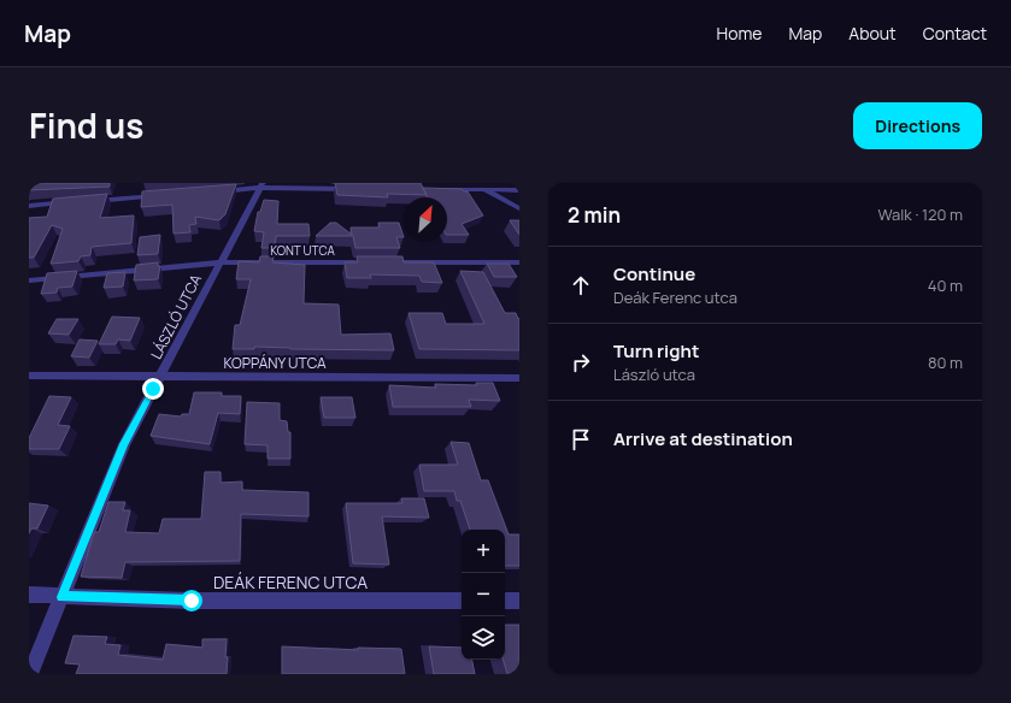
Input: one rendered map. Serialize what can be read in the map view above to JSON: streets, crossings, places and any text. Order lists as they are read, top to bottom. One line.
{"streets":{"street":["KONT UTCA","LÁSZLÓ UTCA","KOPPÁNY UTCA","DEÁK FERENC UTCA"]},"crossings":[["KONT UTCA","LÁSZLÓ UTCA"],["LÁSZLÓ UTCA","KOPPÁNY UTCA"],["LÁSZLÓ UTCA","DEÁK FERENC UTCA"]],"north":"top right","page":{"header":"Map","nav":["Home","Map","About","Contact"],"title":"Find us","buttons":"Directions","heading":["2 min","Walk · 120 m"],"list":[["Continue","Deák Ferenc utca","40 m"],["Turn right","László utca","80 m"],"Arrive at destination"],"map_buttons":["+","−"]}}
